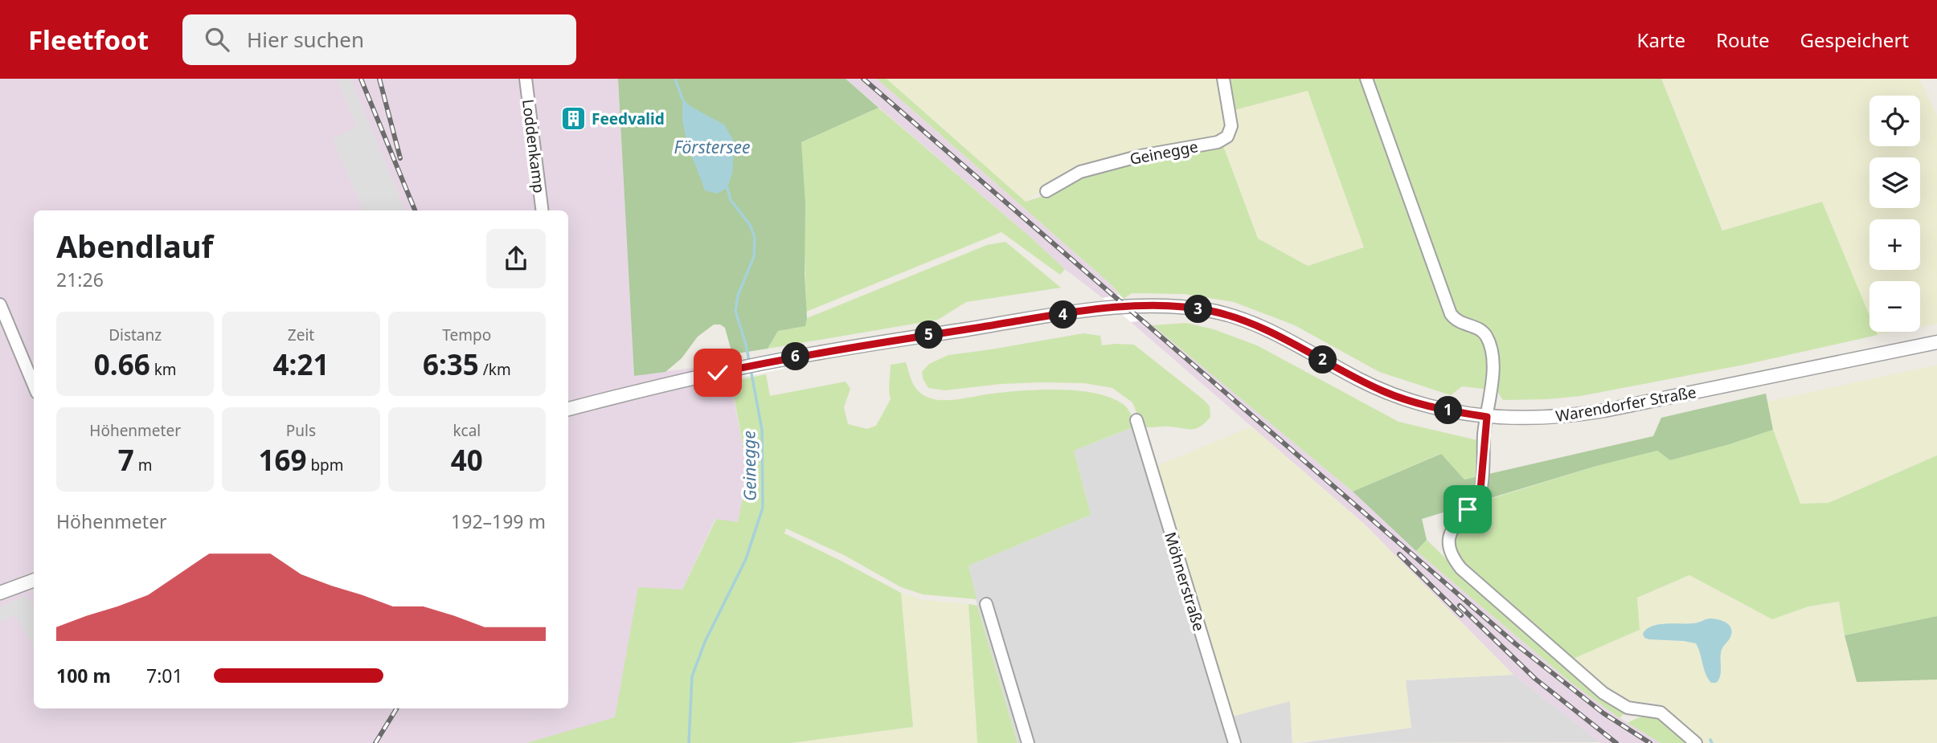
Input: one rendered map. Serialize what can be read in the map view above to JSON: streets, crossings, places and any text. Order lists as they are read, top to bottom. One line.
{"streets":{"street":["Loddenkamp","Geinegge","Warendorfer Straße","Möhnerstraße"]},"water":["Förstersee","Geinegge"],"places":{"building":["Feedvalid"]},"page":{"header":"Fleetfoot","search":"Hier suchen","nav":["Karte","Route","Gespeichert"],"map_buttons":["+","−"],"heading":["Abendlauf","21:26"],"pins":["3","4","5","6","2","1"],"stats":[["Distanz","0.66 km"],["Zeit","4:21"],["Tempo","6:35 /km"],["Höhenmeter","7 m"],["Puls","169 bpm"],["kcal","40"]],"chart":["Höhenmeter","192–199 m"],"list":[{"name":"100 m","note":"7:01"}]}}
